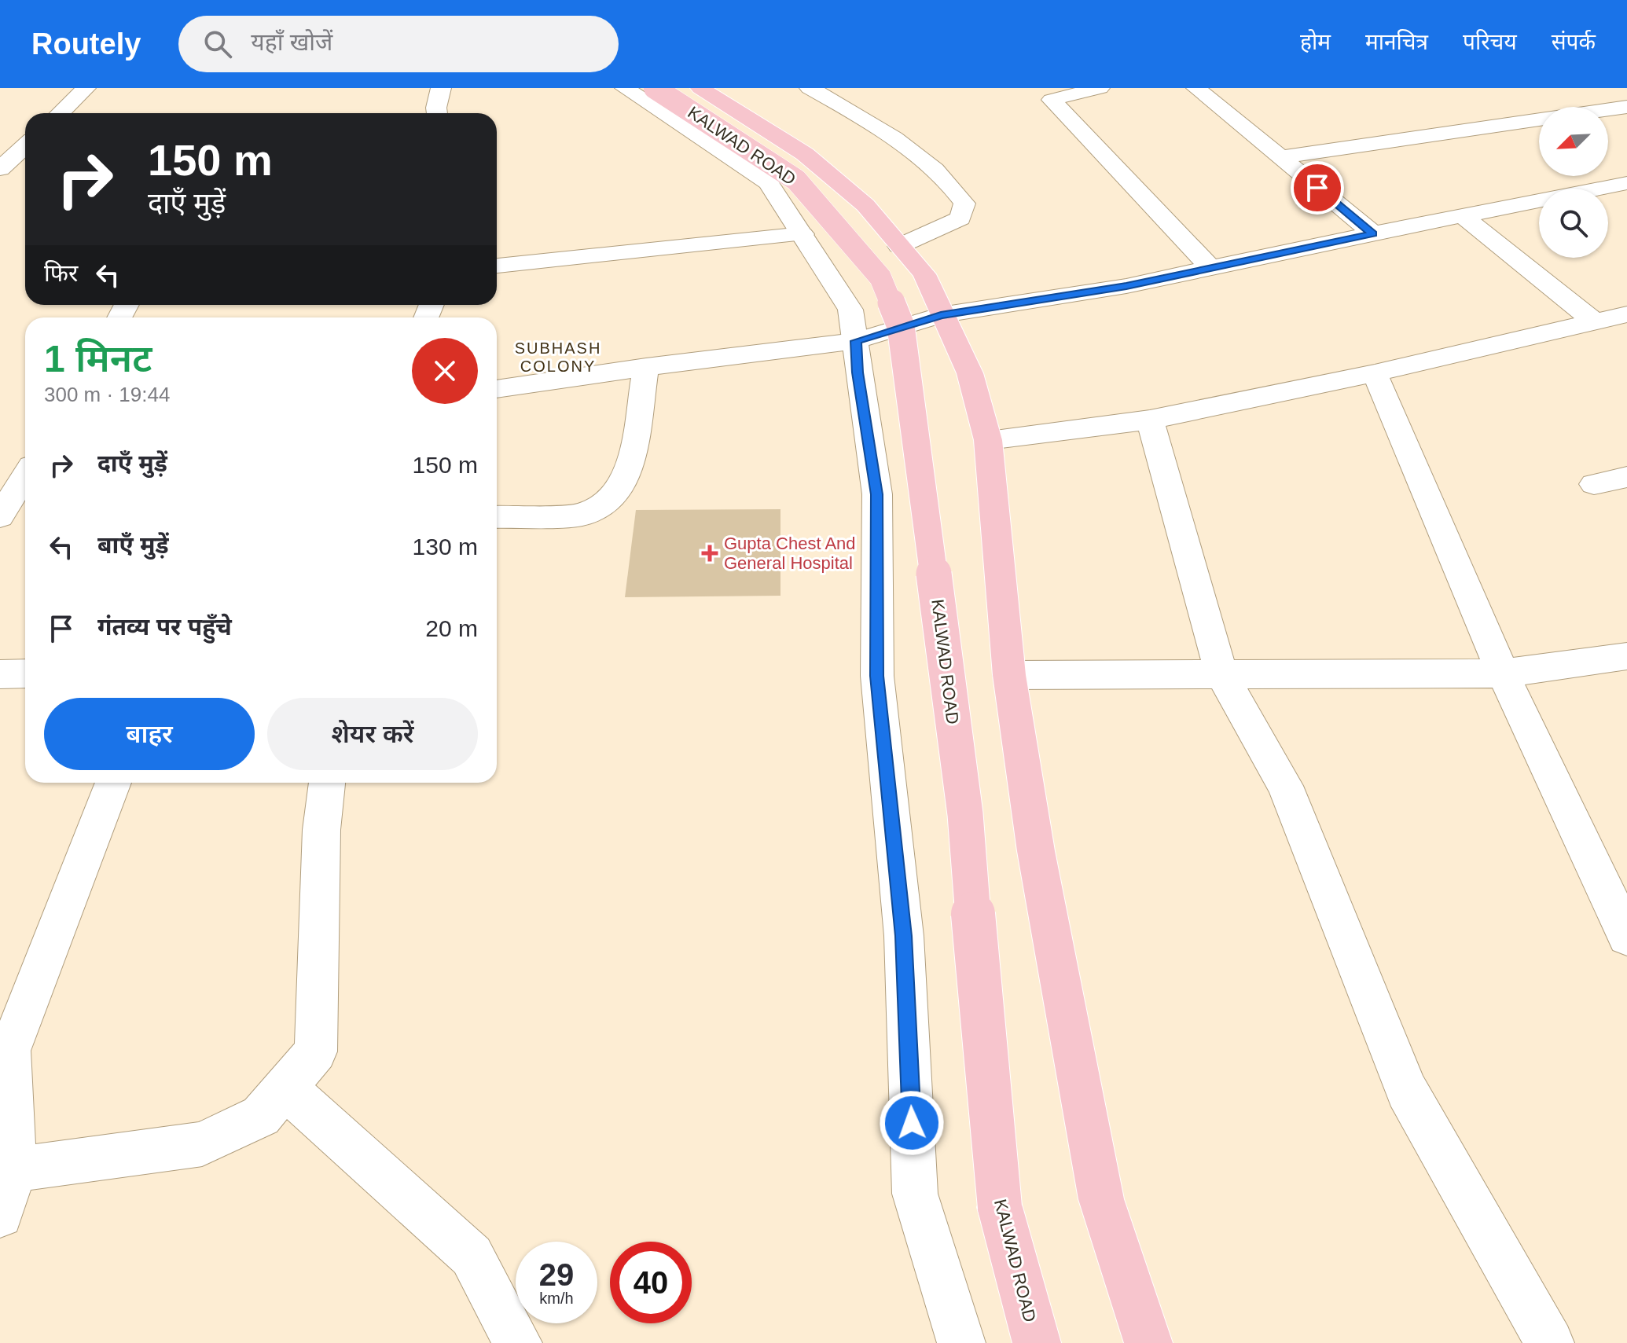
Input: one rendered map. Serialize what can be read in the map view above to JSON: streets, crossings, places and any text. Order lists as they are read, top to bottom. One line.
{"streets":{"main road":["KALWAD ROAD"]},"districts":["SUBHASH COLONY"],"places":{"health":["Gupta Chest And General Hospital"]},"north":"bottom left","page":{"header":"Routely","search":"यहाँ खोजें","nav":["होम","मानचित्र","परिचय","संपर्क"],"turn":["150 m","दाएँ मुड़ें"],"then":"फिर","heading":["1 मिनट","300 m · 19:44"],"list":[{"name":"दाएँ मुड़ें","value":"150 m"},{"name":"बाएँ मुड़ें","value":"130 m"},{"name":"गंतव्य पर पहुँचे","value":"20 m"}],"buttons":["बाहर","शेयर करें"],"speed":"29 km/h","limit":"40"}}
